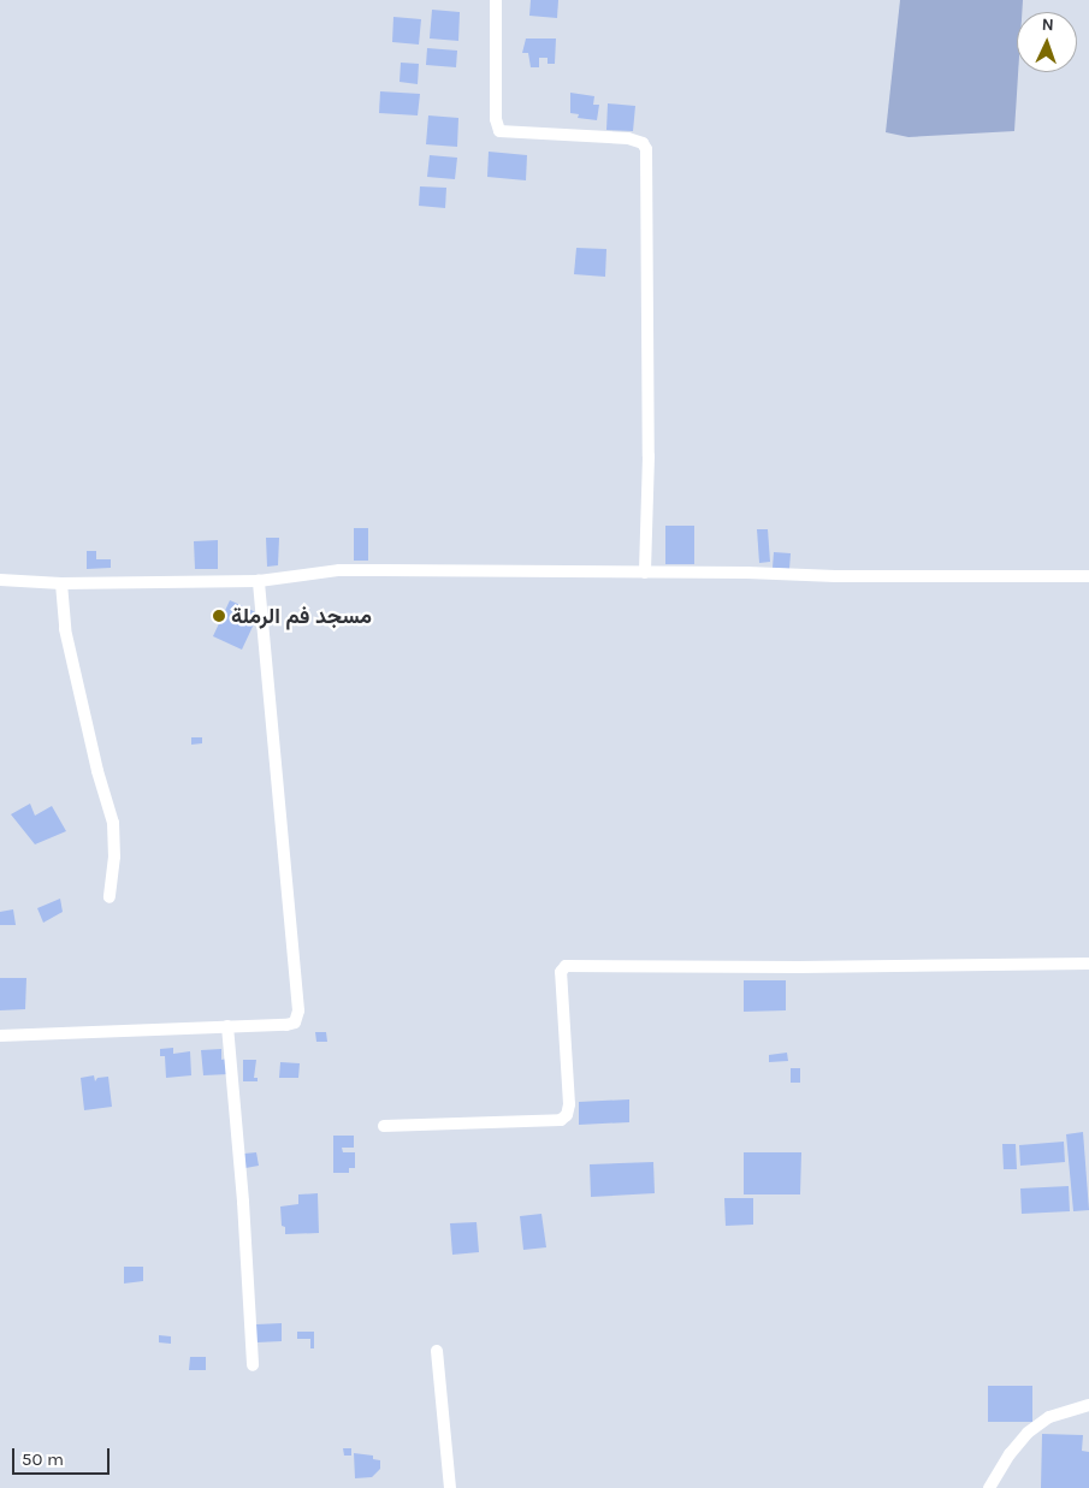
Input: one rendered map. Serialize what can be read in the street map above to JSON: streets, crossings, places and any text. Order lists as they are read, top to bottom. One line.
{"places":["مسجد فم الرملة"],"scale_bar":"50 m","north":"top"}
